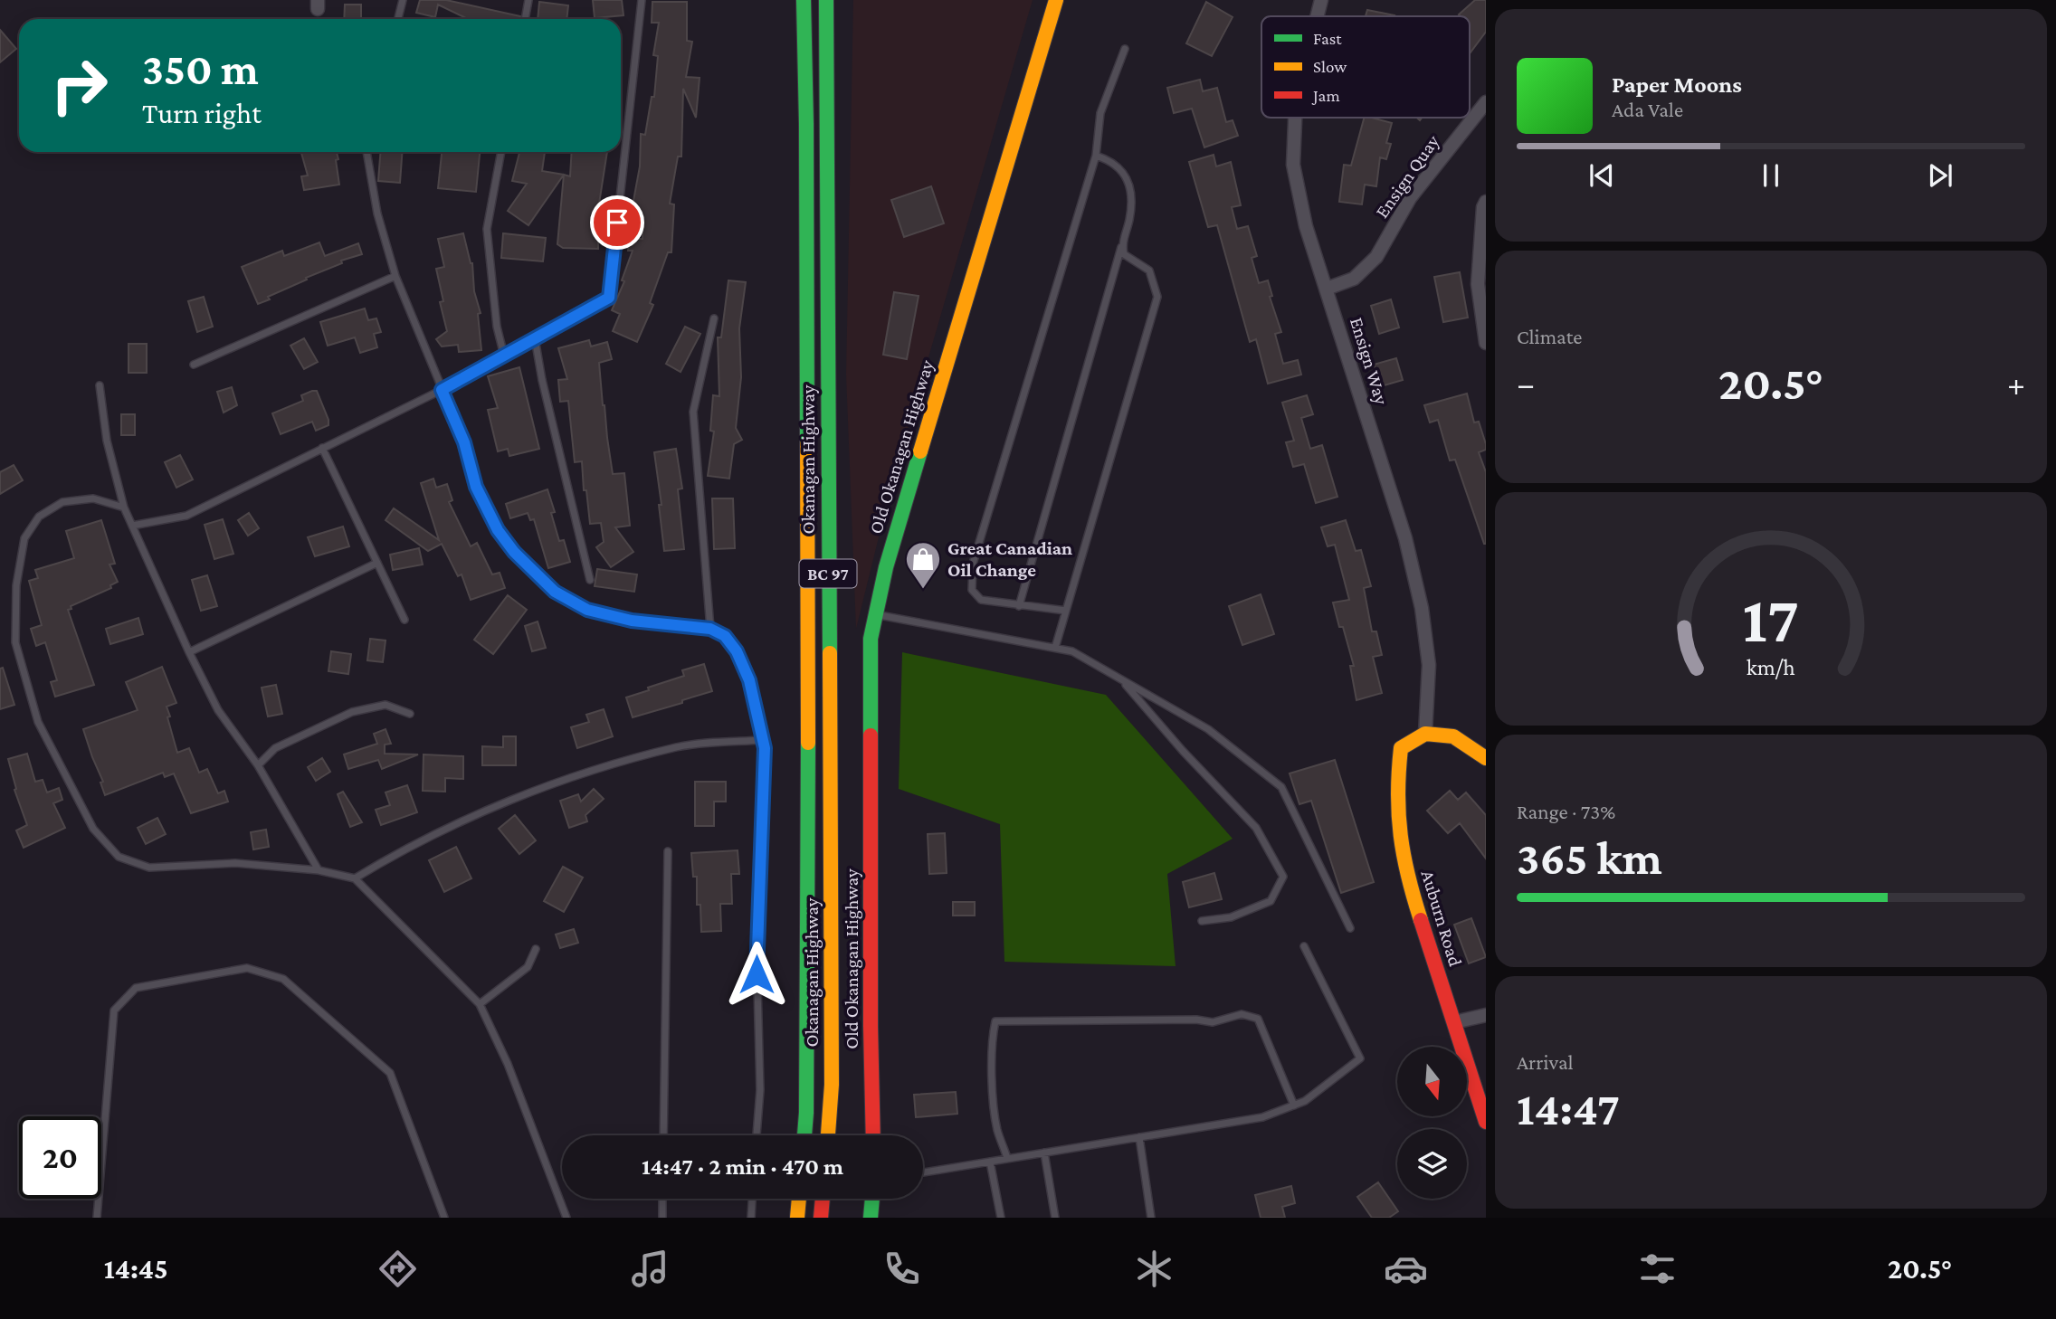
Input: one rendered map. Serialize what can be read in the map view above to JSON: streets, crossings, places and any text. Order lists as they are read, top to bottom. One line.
{"streets":{"main road":["Old Okanagan Highway","Okanagan Highway","BC 97","Auburn Road"],"street":["Ensign Quay","Ensign Way"]},"crossings":[["Ensign Quay","Ensign Way"],["Ensign Way","Auburn Road"]],"places":{"shop":["Great Canadian Oil Change"]},"legend":["Fast","Slow","Jam"],"north":"bottom","page":{"turn":["350 m","Turn right"],"song":["Paper Moons","Ada Vale"],"tile":["Climate",["Range · 73%","365 km"],["Arrival","14:47"]],"heat":["−","20.5°","+"],"limit":"20","trip":"14:47 · 2 min · 470 m","tabs":["14:45","20.5°"],"gauge":["17","km/h"]}}
